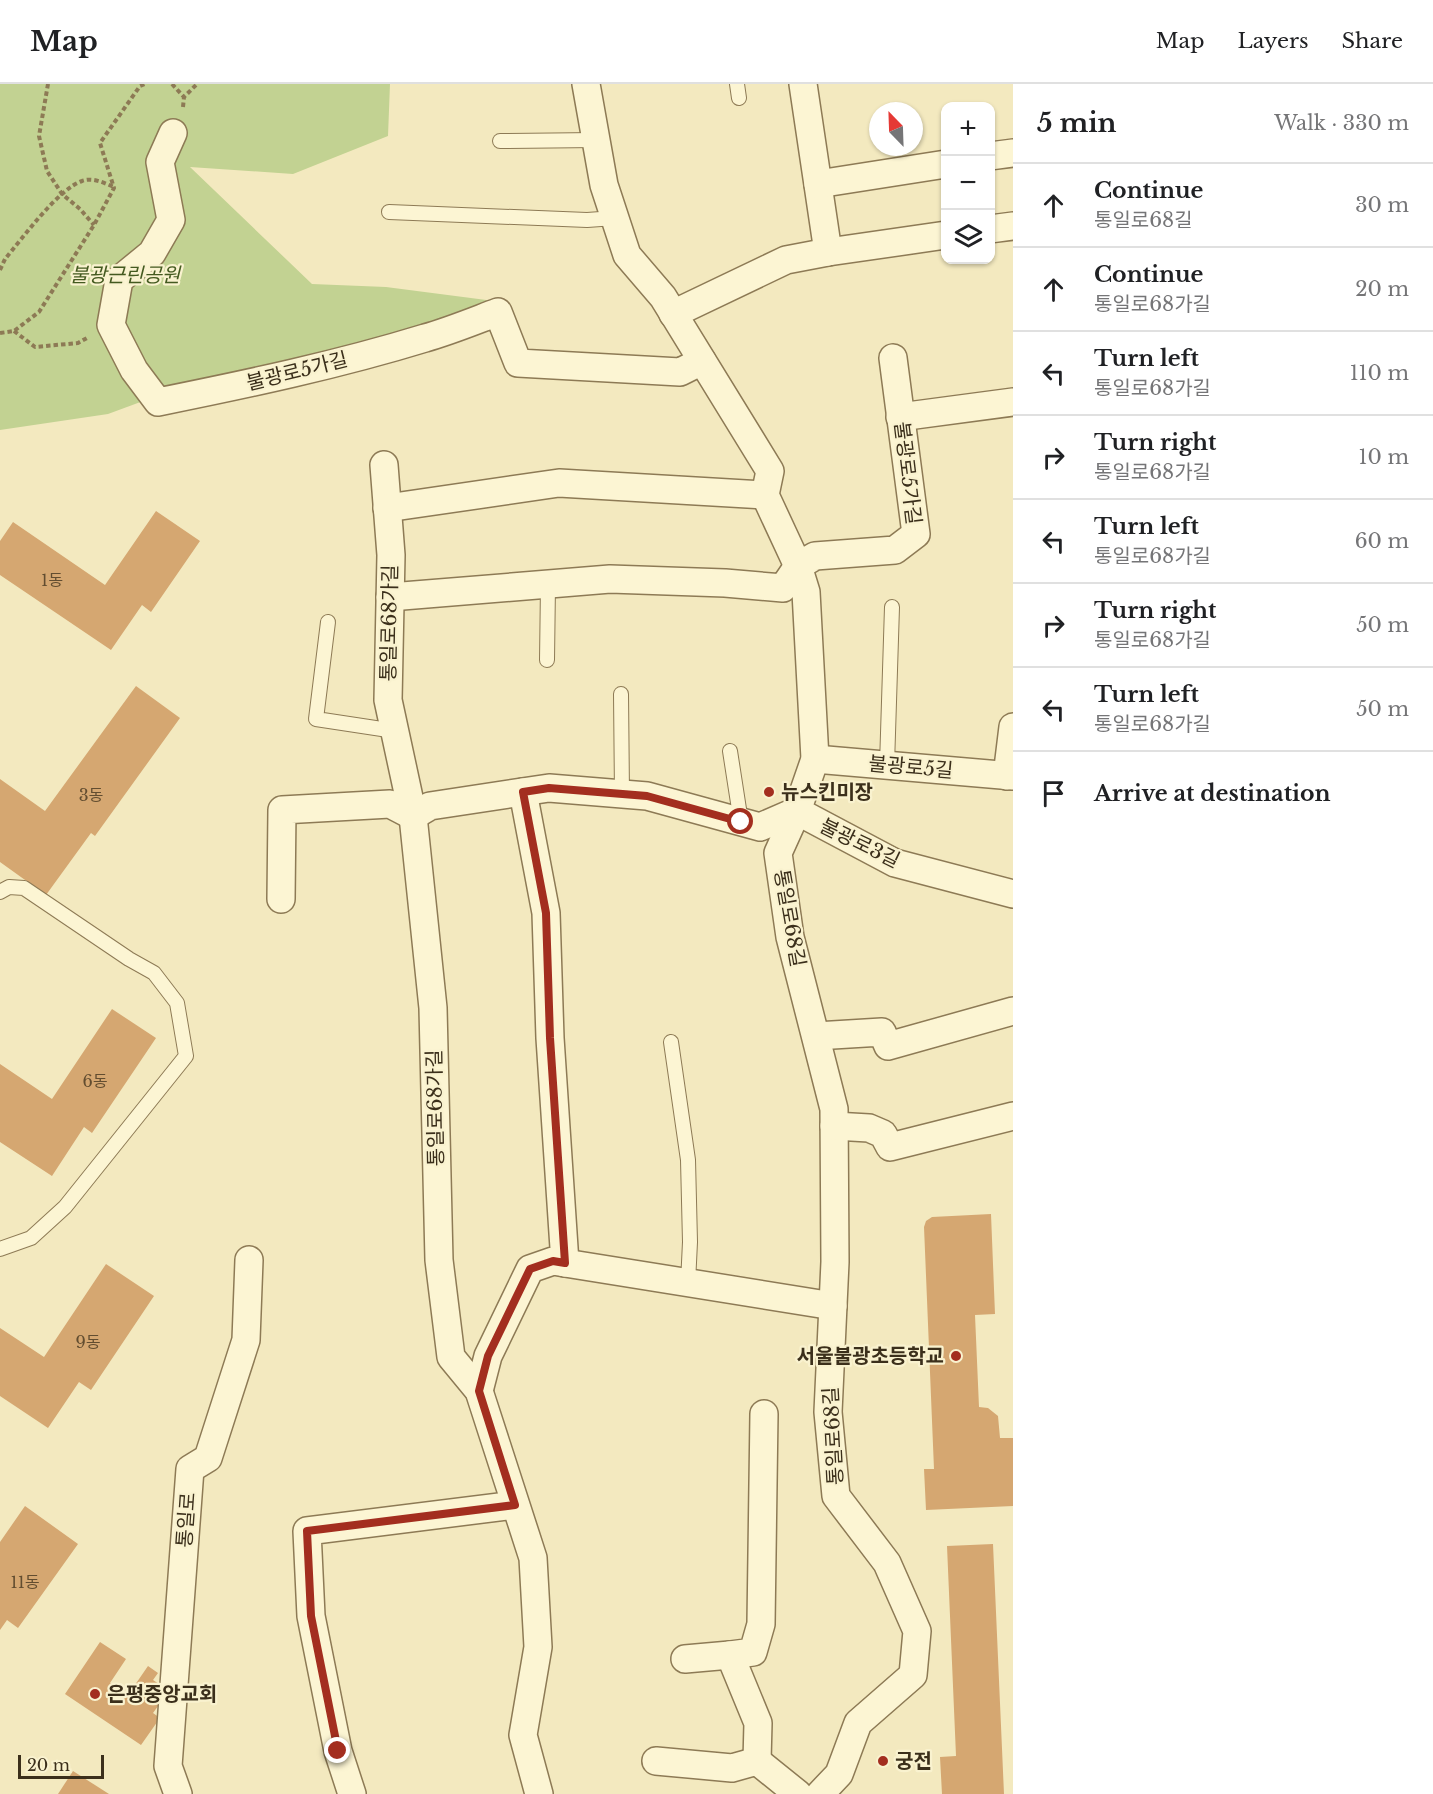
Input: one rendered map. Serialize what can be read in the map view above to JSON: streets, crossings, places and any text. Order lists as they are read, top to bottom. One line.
{"streets":{"street":["불광로5가길","통일로68가길","불광로5길","불광로3길","통일로68길","통일로"]},"crossings":[["불광로5가길","통일로68가길"],["불광로5길","불광로3길"],["불광로3길","통일로68길"]],"parks":["불광근린공원"],"places":["뉴스킨미장","서울불광초등학교","은평중앙교회","궁전"],"house_numbers":["1동","3동","6동","9동","11동"],"scale_bar":"20 m","north":"top left","page":{"header":"Map","nav":["Map","Layers","Share"],"heading":["5 min","Walk · 330 m"],"map_buttons":["+","−"],"list":[["Continue","통일로68길","30 m"],["Continue","통일로68가길","20 m"],["Turn left","통일로68가길","110 m"],["Turn right","통일로68가길","10 m"],["Turn left","통일로68가길","60 m"],["Turn right","통일로68가길","50 m"],["Turn left","통일로68가길","50 m"],"Arrive at destination"],"scale":"20 m"}}
